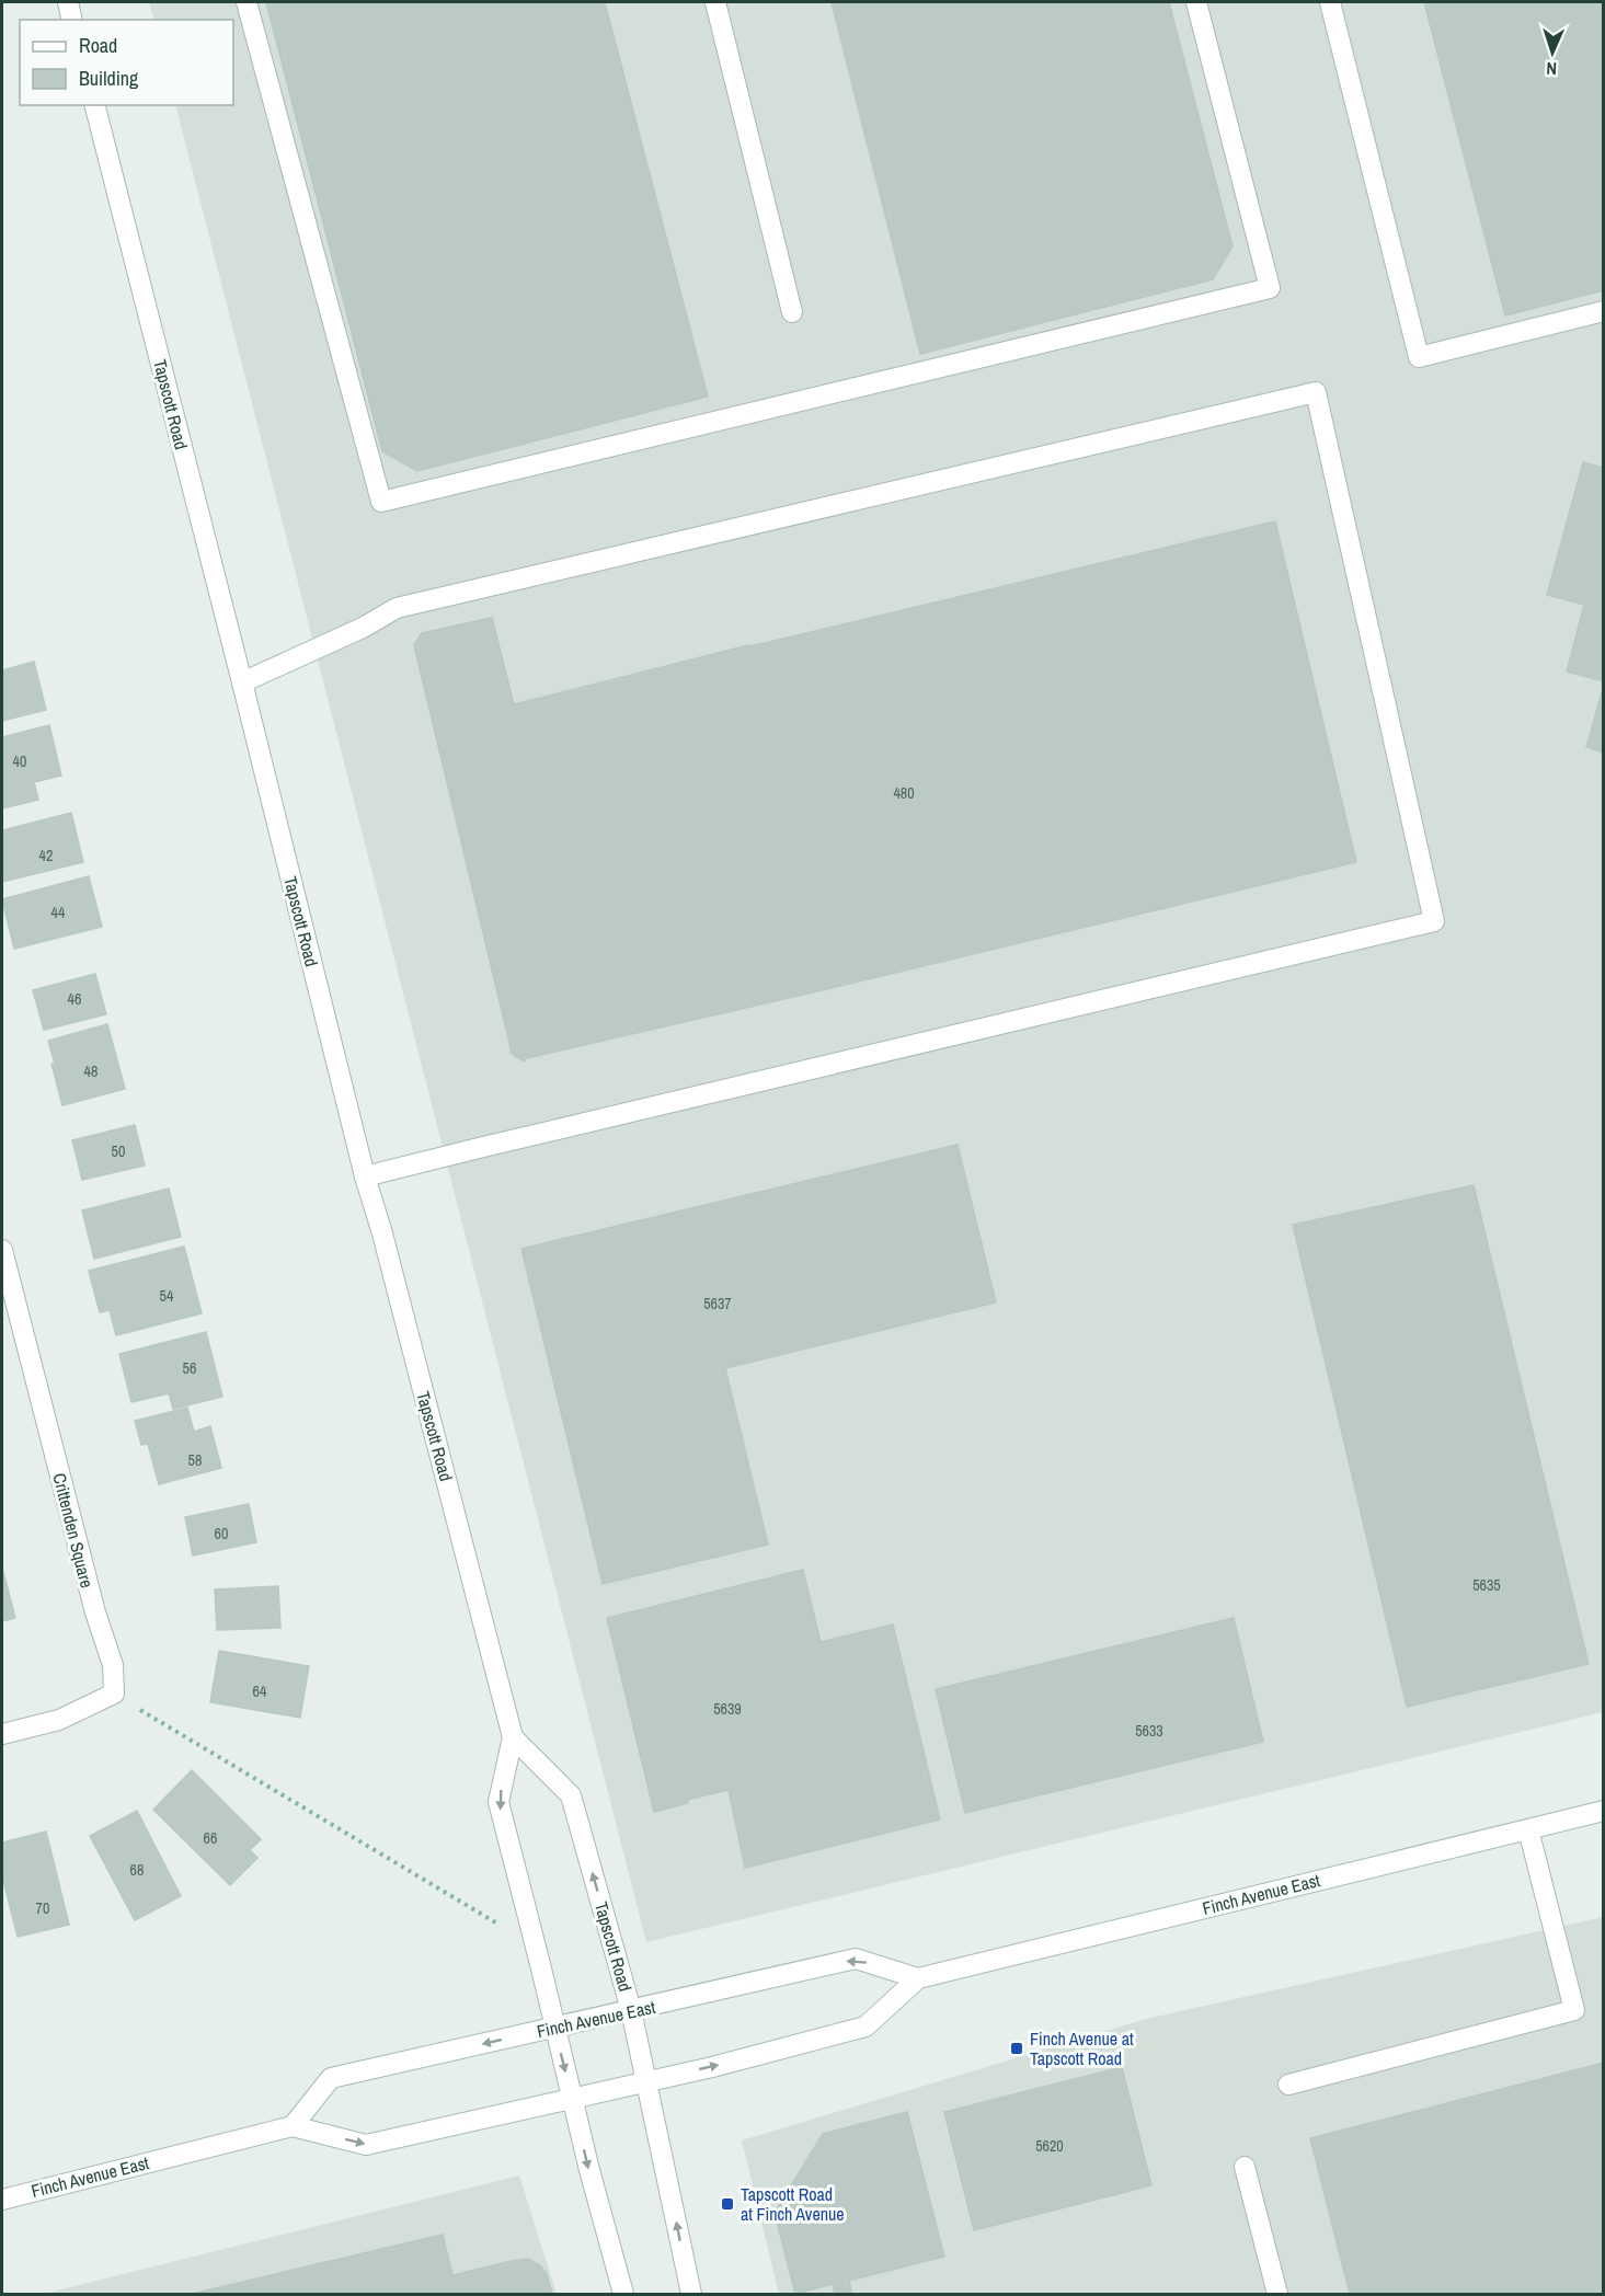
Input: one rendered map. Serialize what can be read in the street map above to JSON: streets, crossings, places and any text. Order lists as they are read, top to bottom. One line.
{"streets":{"street":["Tapscott Road","Crittenden Square","Finch Avenue East"]},"crossings":[["Tapscott Road","Finch Avenue East"]],"places":{"transit":["Finch Avenue at Tapscott Road","Tapscott Road at Finch Avenue"]},"house_numbers":["40","480","42","44","46","48","50","54","5637","56","58","60","5635","64","5639","5633","66","68","70","5620"],"legend":["Road","Building"],"north":"bottom"}
